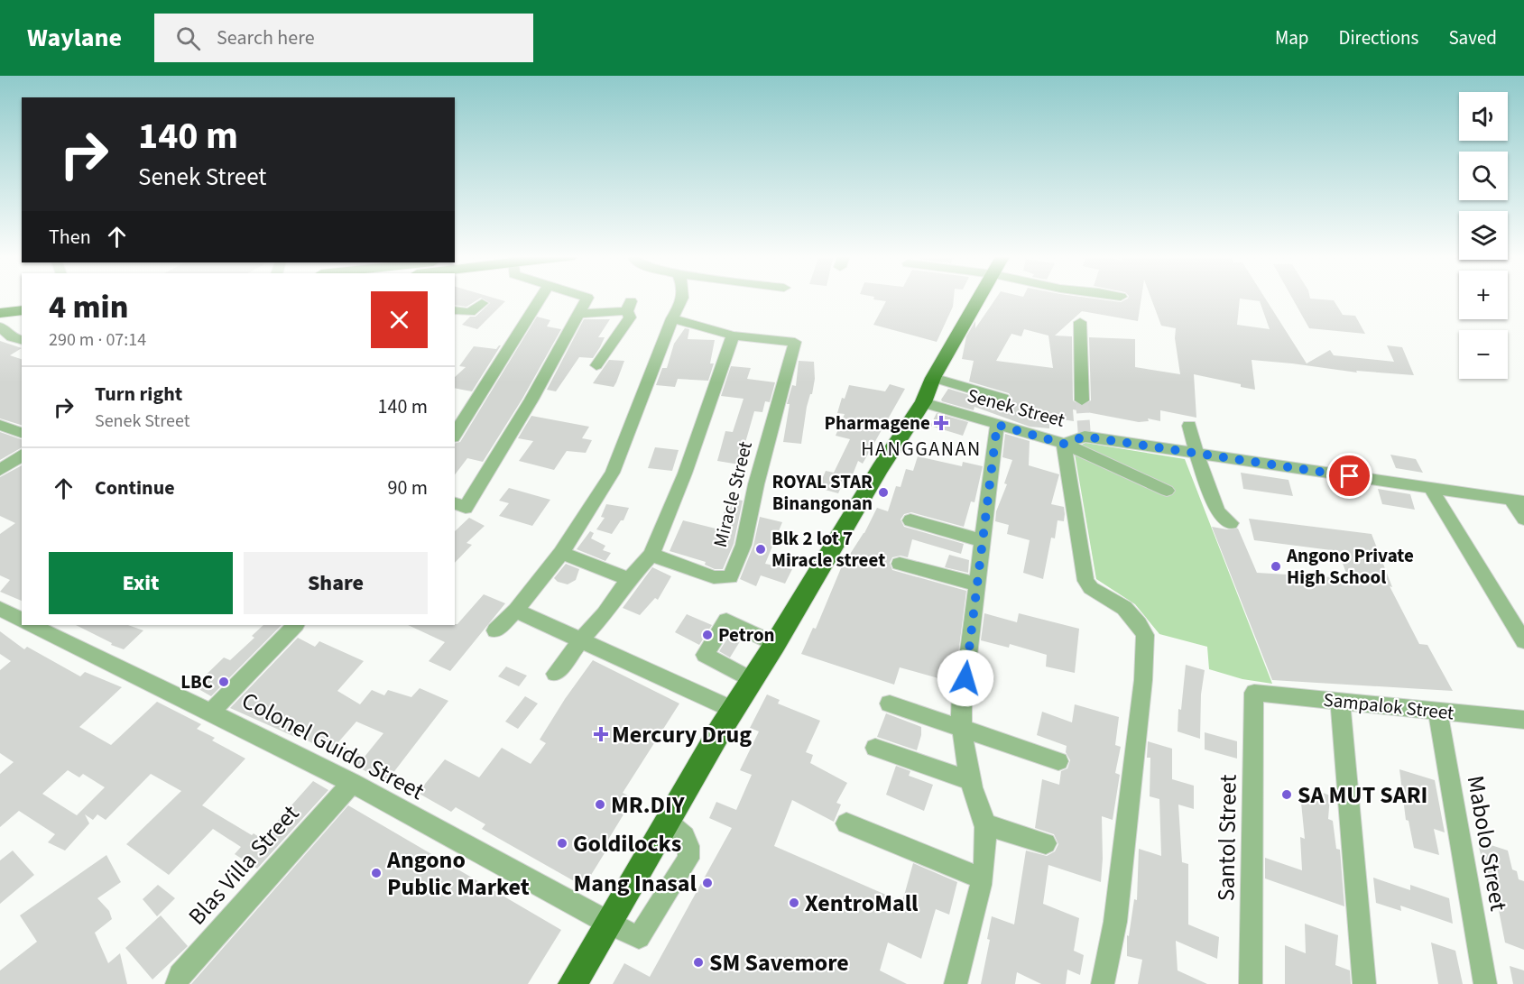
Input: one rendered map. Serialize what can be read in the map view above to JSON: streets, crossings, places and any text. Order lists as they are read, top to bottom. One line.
{"streets":{"street":["Senek Street","Miracle Street","Sampalok Street","Colonel Guido Street","Santol Street","Mabolo Street","Blas Villa Street"]},"crossings":[["Sampalok Street","Santol Street"],["Sampalok Street","Mabolo Street"],["Colonel Guido Street","Blas Villa Street"]],"districts":["HANGGANAN"],"places":{"health":["Pharmagene","Mercury Drug"],"other":["ROYAL STAR Binangonan","Blk 2 lot 7 Miracle street","Angono Private High School","Petron","LBC","SA MUT SARI","MR.DIY","Goldilocks","Angono Public Market","Mang Inasal","XentroMall","SM Savemore"]},"page":{"header":"Waylane","search":"Search here","nav":["Map","Directions","Saved"],"map_buttons":["+","−"],"turn":["140 m","Senek Street"],"then":"Then","heading":["4 min","290 m · 07:14"],"list":[{"name":"Turn right","note":"Senek Street","value":"140 m"},{"name":"Continue","value":"90 m"}],"buttons":["Exit","Share"]}}
